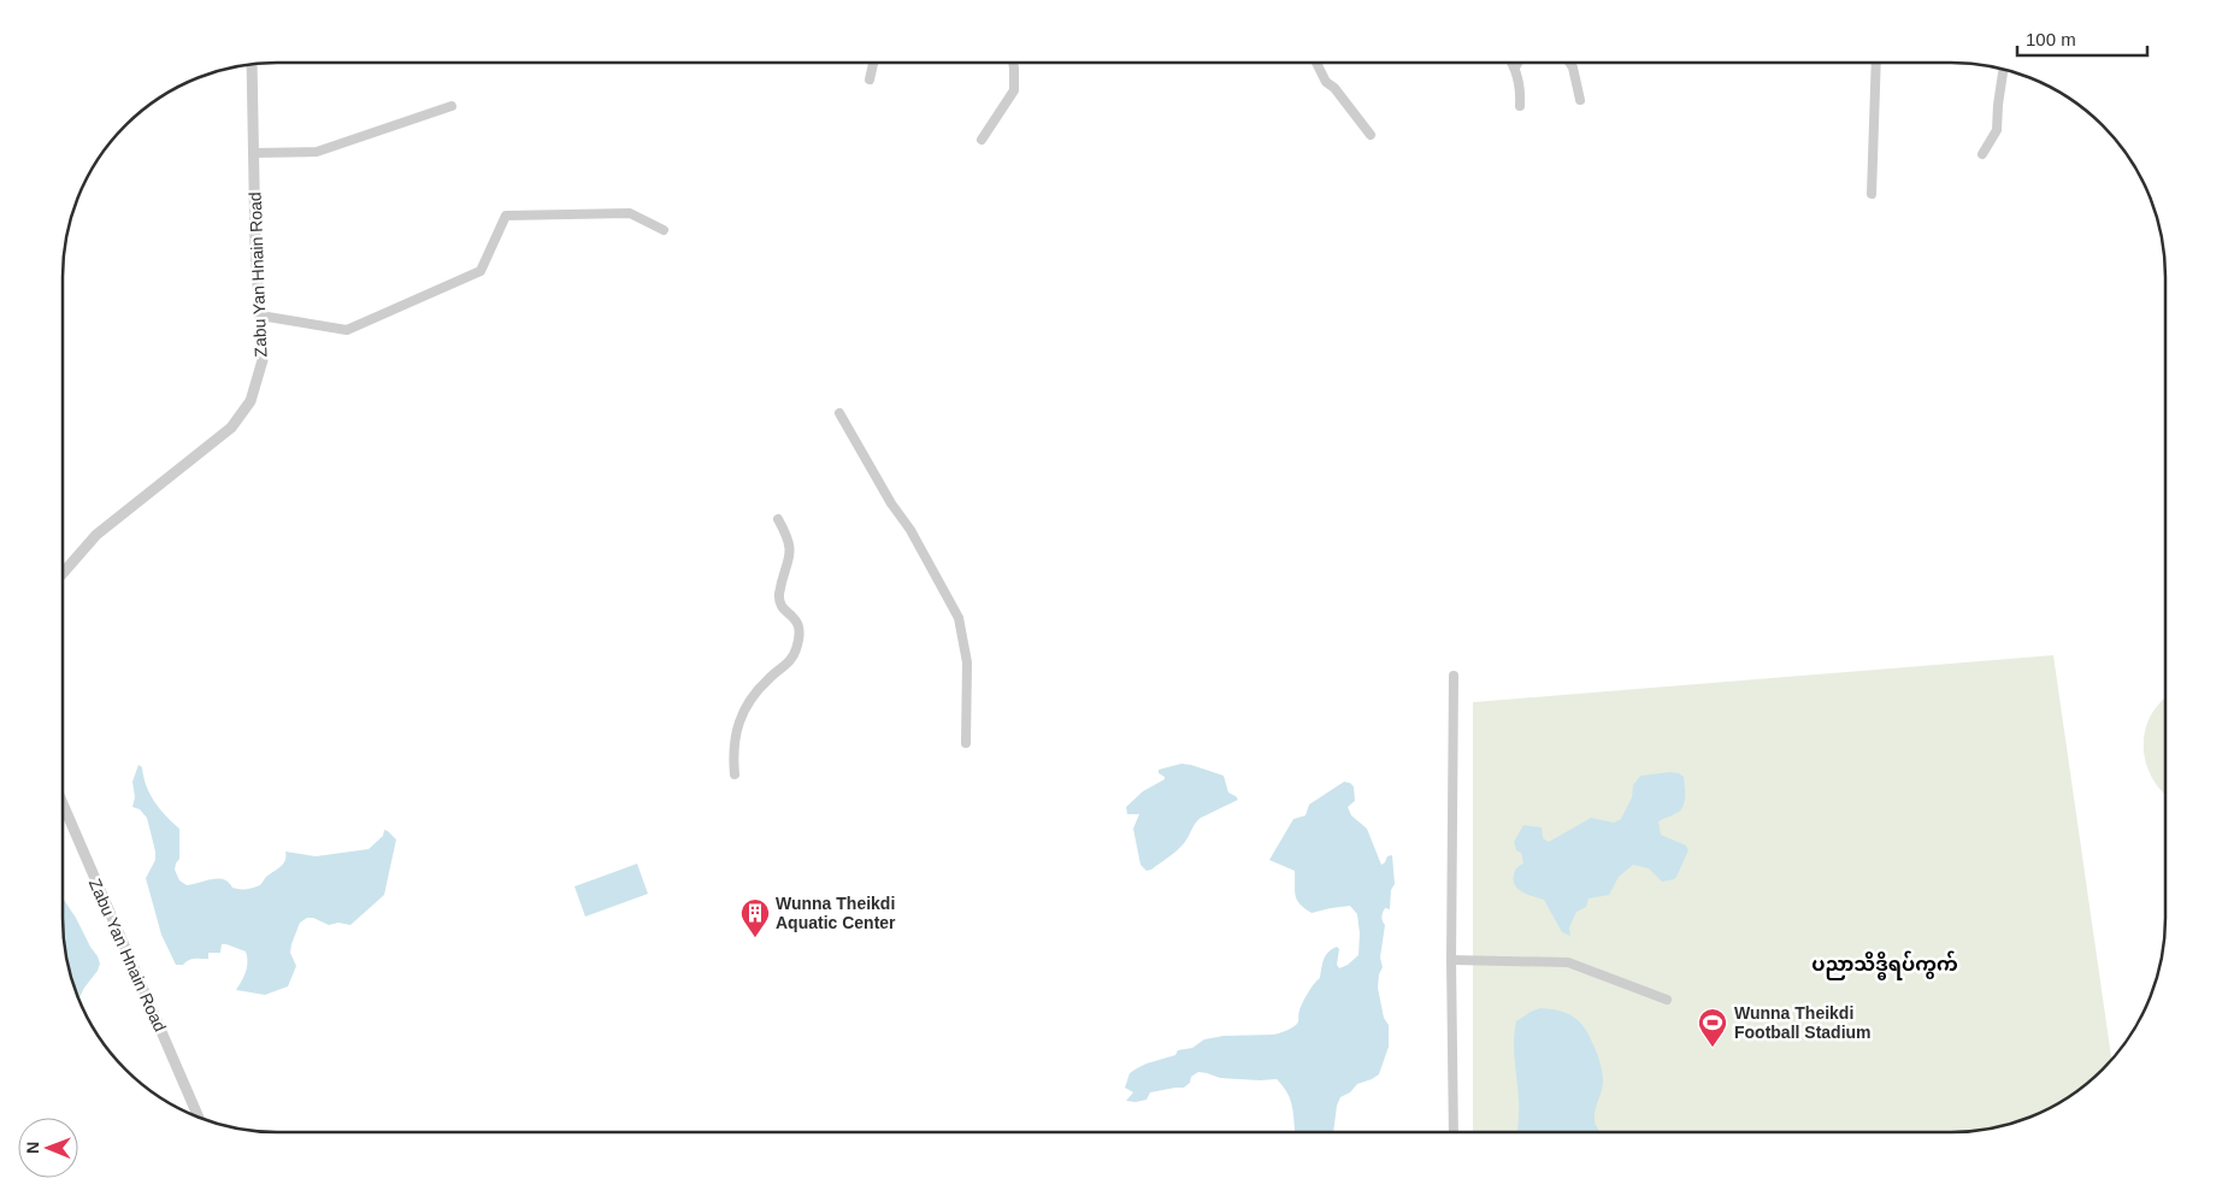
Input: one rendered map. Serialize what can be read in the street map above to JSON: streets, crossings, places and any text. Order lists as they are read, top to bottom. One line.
{"streets":{"street":["Zabu Yan Hnain Road"]},"districts":["ပညာသိဒ္ဓိရပ်ကွက်"],"places":{"building":["Wunna Theikdi Aquatic Center"],"sports":["Wunna Theikdi Football Stadium"]},"scale_bar":"100 m","north":"left"}
